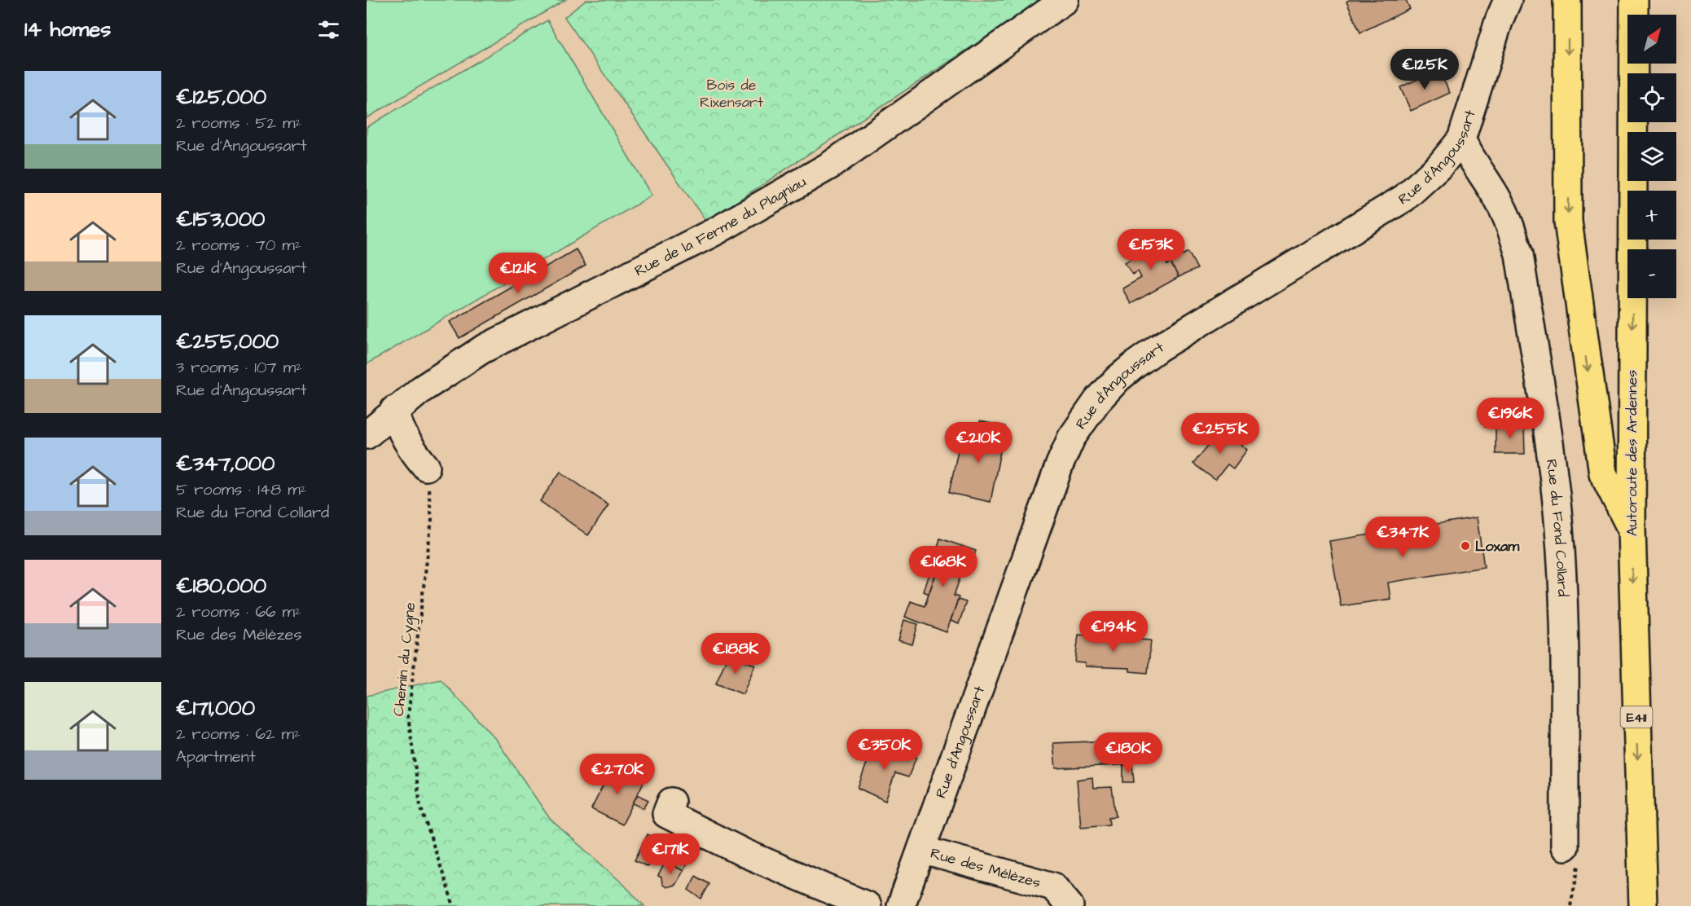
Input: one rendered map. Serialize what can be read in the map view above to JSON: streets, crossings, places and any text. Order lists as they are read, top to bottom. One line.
{"streets":{"highway":["Autoroute des Ardennes","E411"],"street":["Rue d'Angoussart","Rue de la Ferme du Plagniau","Rue du Fond Collard","Rue des Mélèzes"],"path":["Chemin du Cygne"]},"crossings":[["Rue d'Angoussart","Rue du Fond Collard"],["Rue d'Angoussart","Rue des Mélèzes"]],"parks":["Bois de Rixensart"],"places":["Loxam"],"north":"top right","page":{"heading":"14 homes","map_buttons":["+","−"],"price":["€125K","€153K","€121K","€196K","€255K","€210K","€347K","€168K","€194K","€188K","€350K","€180K","€270K","€171K"],"list":[{"name":"€125,000","note":"2 rooms · 52 m² · Rue d'Angoussart"},{"name":"€153,000","note":"2 rooms · 70 m² · Rue d'Angoussart"},{"name":"€255,000","note":"3 rooms · 107 m² · Rue d'Angoussart"},{"name":"€347,000","note":"5 rooms · 148 m² · Rue du Fond Collard"},{"name":"€180,000","note":"2 rooms · 66 m² · Rue des Mélèzes"},{"name":"€171,000","note":"2 rooms · 62 m² · Apartment"}]}}
